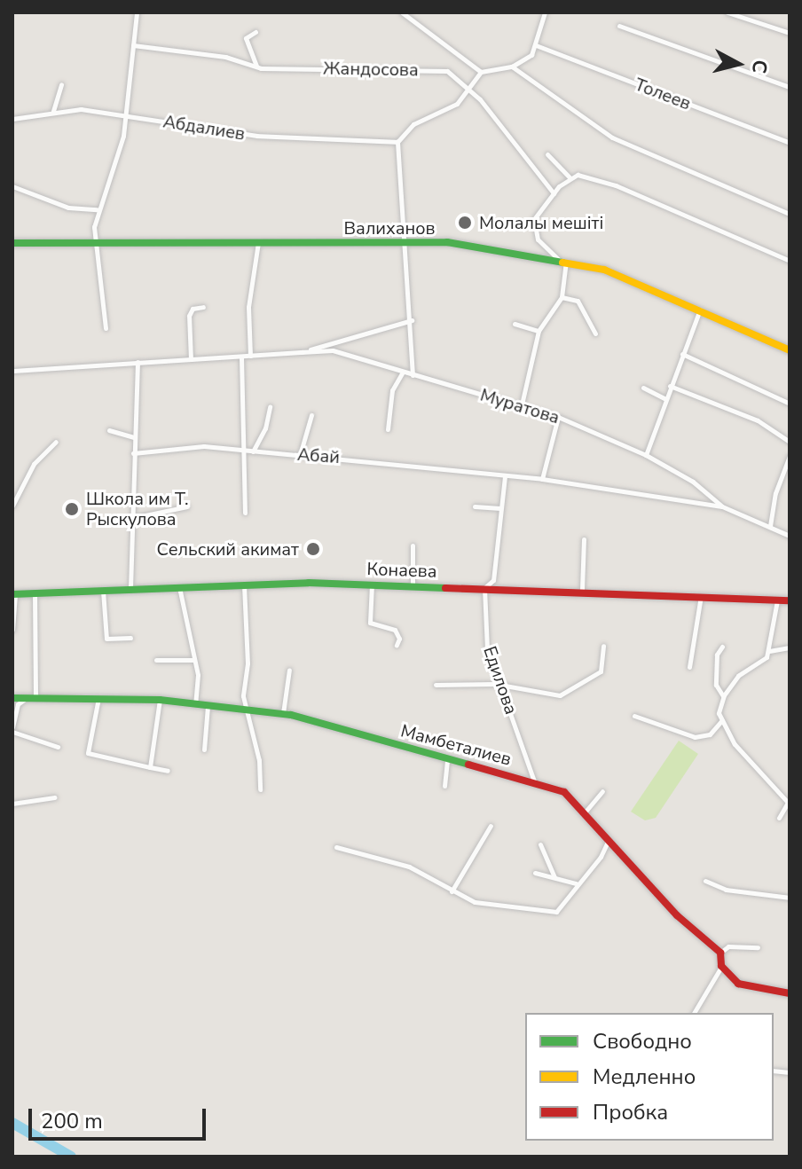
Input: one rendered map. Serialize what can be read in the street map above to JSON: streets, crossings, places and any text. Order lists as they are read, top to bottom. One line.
{"streets":{"street":["Жандосова","Толеев","Абдалиев","Валиханов","Муратова","Абай","Конаева","Едилова","Мамбеталиев"]},"crossings":[["Муратова","Абай"],["Конаева","Едилова"],["Едилова","Мамбеталиев"]],"places":["Молалы мешіті","Школа им Т. Рыскулова","Сельский акимат"],"legend":["Свободно","Медленно","Пробка"],"scale_bar":"200 m","north":"right"}
